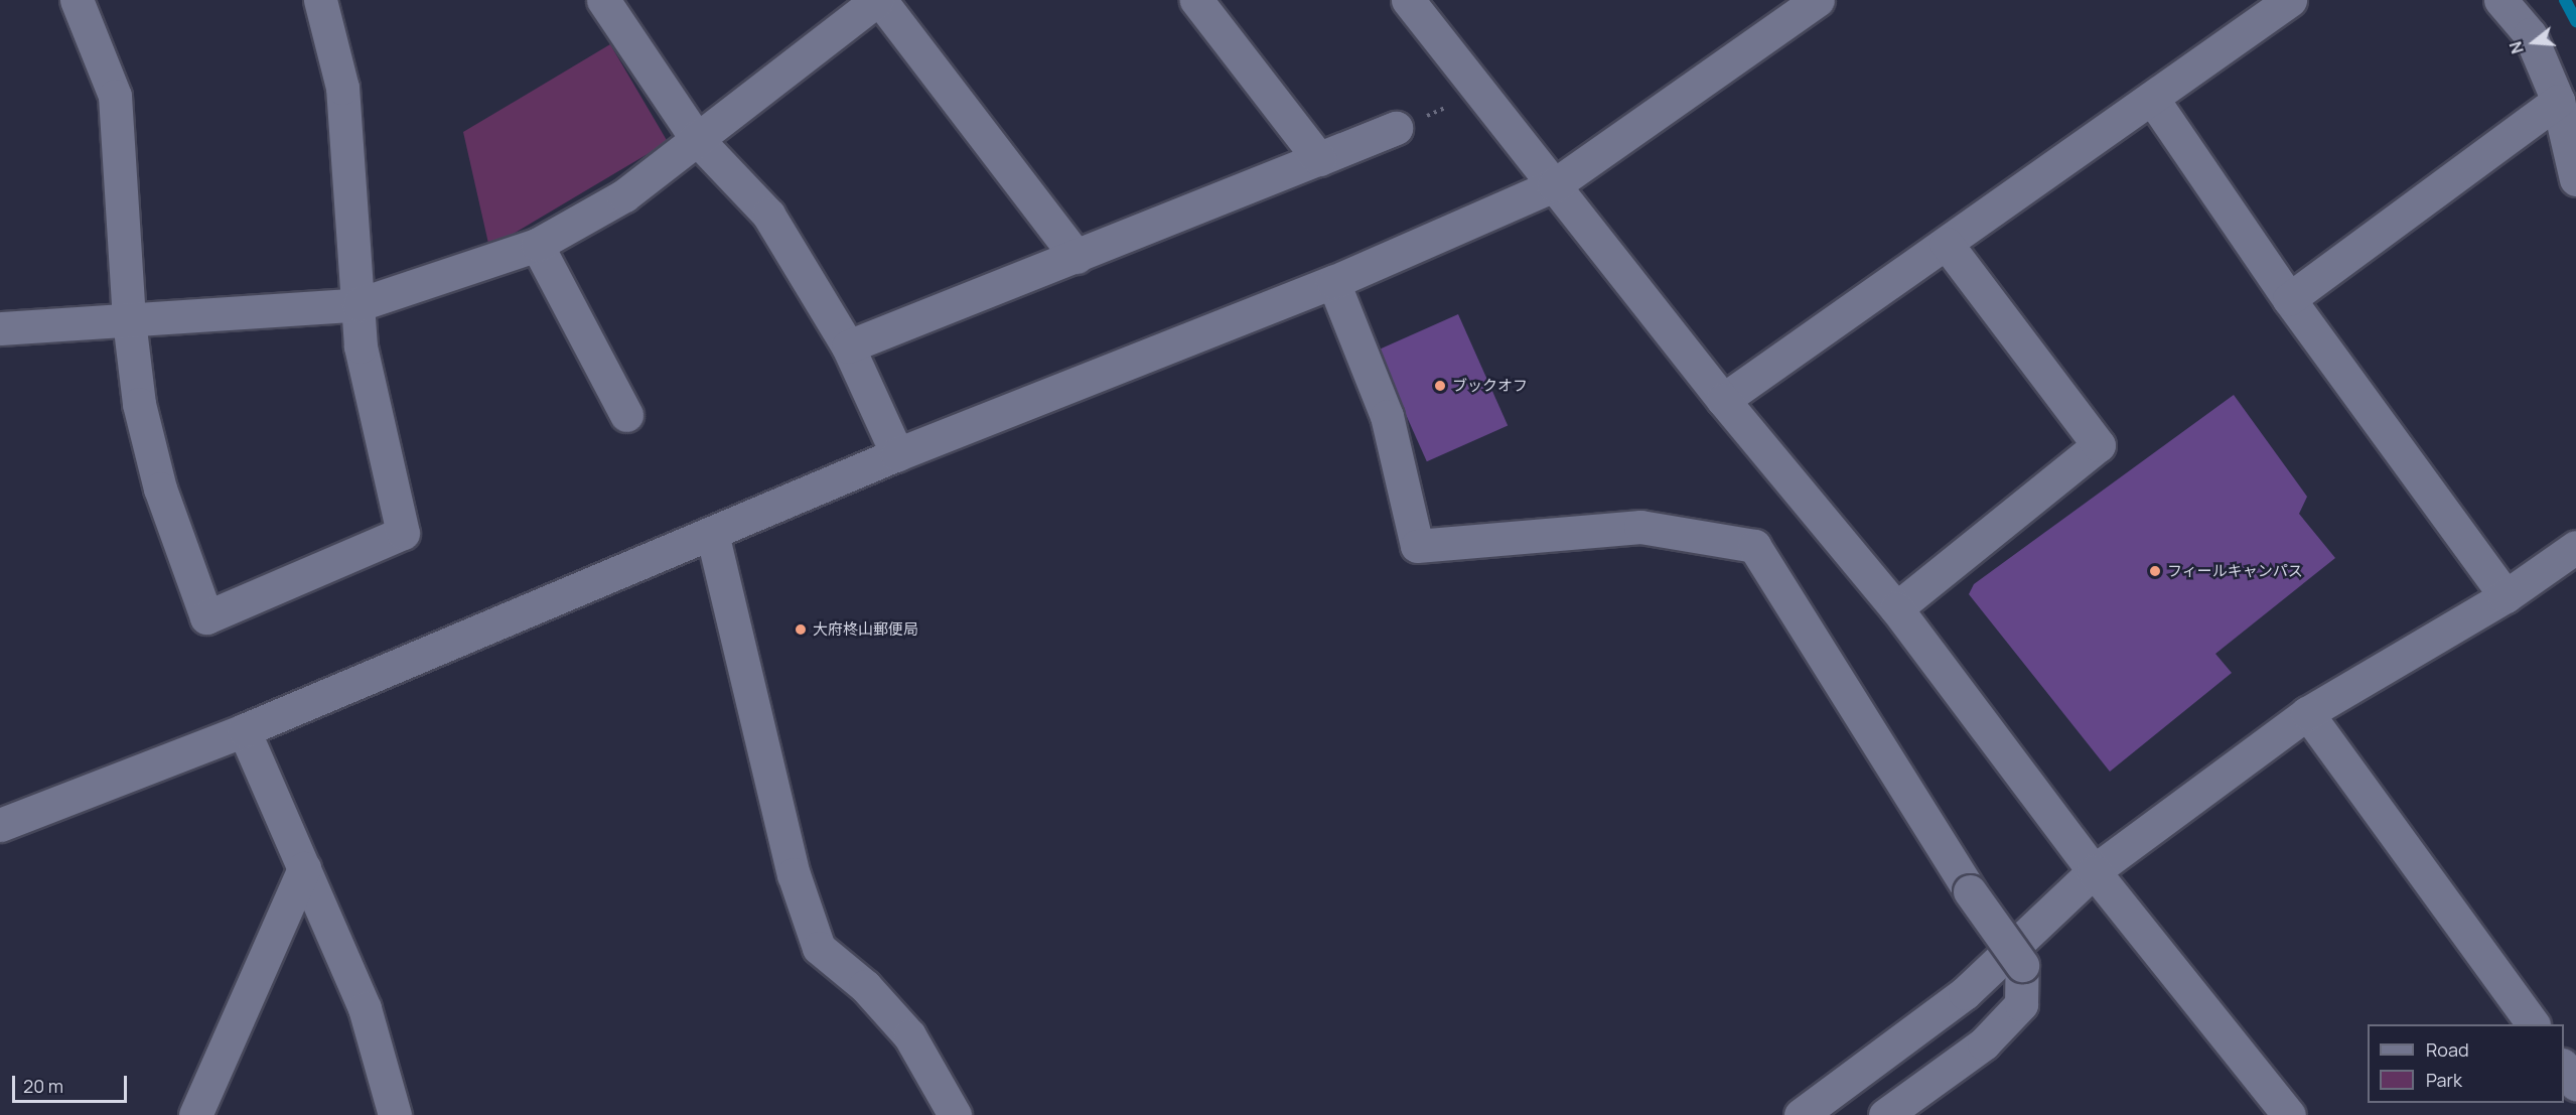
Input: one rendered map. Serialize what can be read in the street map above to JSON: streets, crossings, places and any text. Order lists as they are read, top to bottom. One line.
{"places":["ブックオフ","フィールキャンパス","大府柊山郵便局"],"legend":["Road","Park"],"scale_bar":"20 m","north":"left"}
